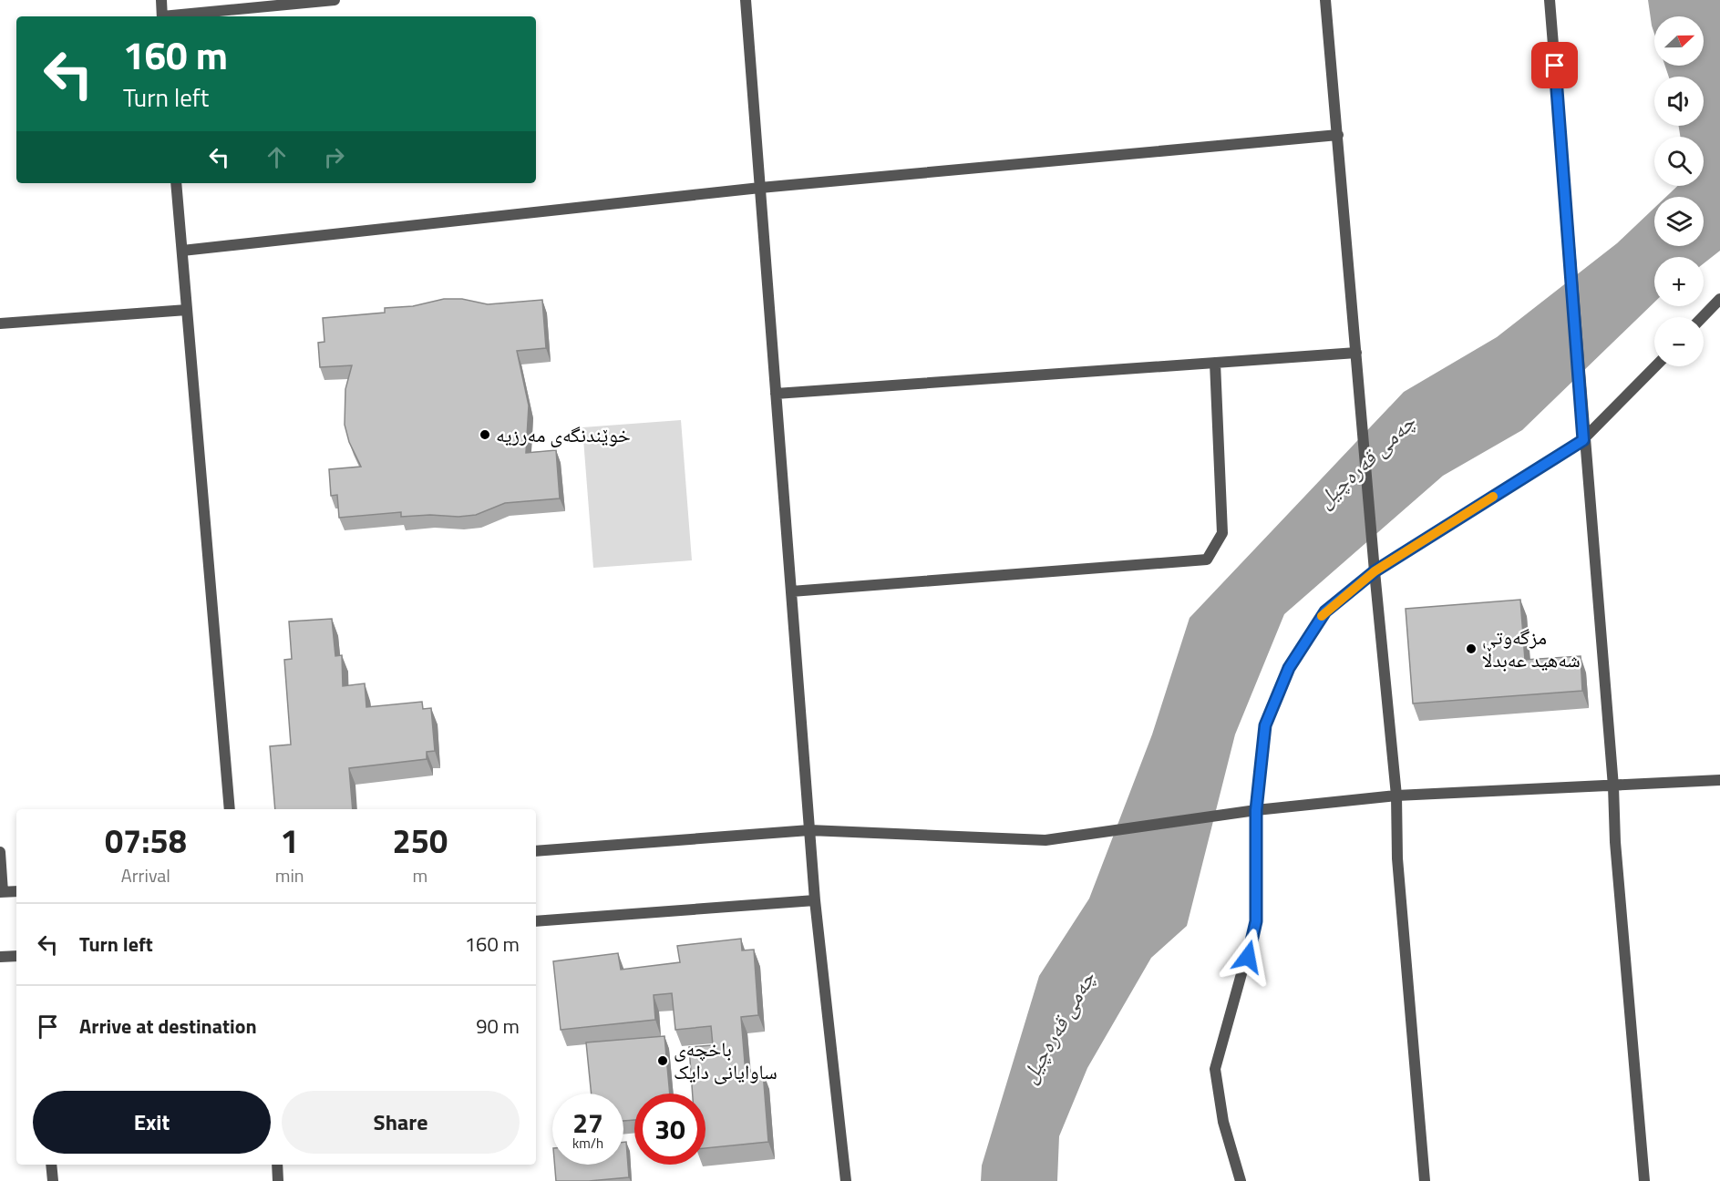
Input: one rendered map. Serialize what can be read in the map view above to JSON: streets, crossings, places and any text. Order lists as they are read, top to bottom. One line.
{"water":["چەمی قەرەچیل"],"places":["خوێندنگەی مەرزیە","مزگەوتی شەهید عەبدڵا","باخچەی ساوایانی دایک"],"north":"right","page":{"map_buttons":["+","−"],"turn":["160 m","Turn left"],"eta":["07:58","Arrival","1","min","250","m"],"list":[{"name":"Turn left","value":"160 m"},{"name":"Arrive at destination","value":"90 m"}],"buttons":["Exit","Share"],"speed":"27 km/h","limit":"30"}}
